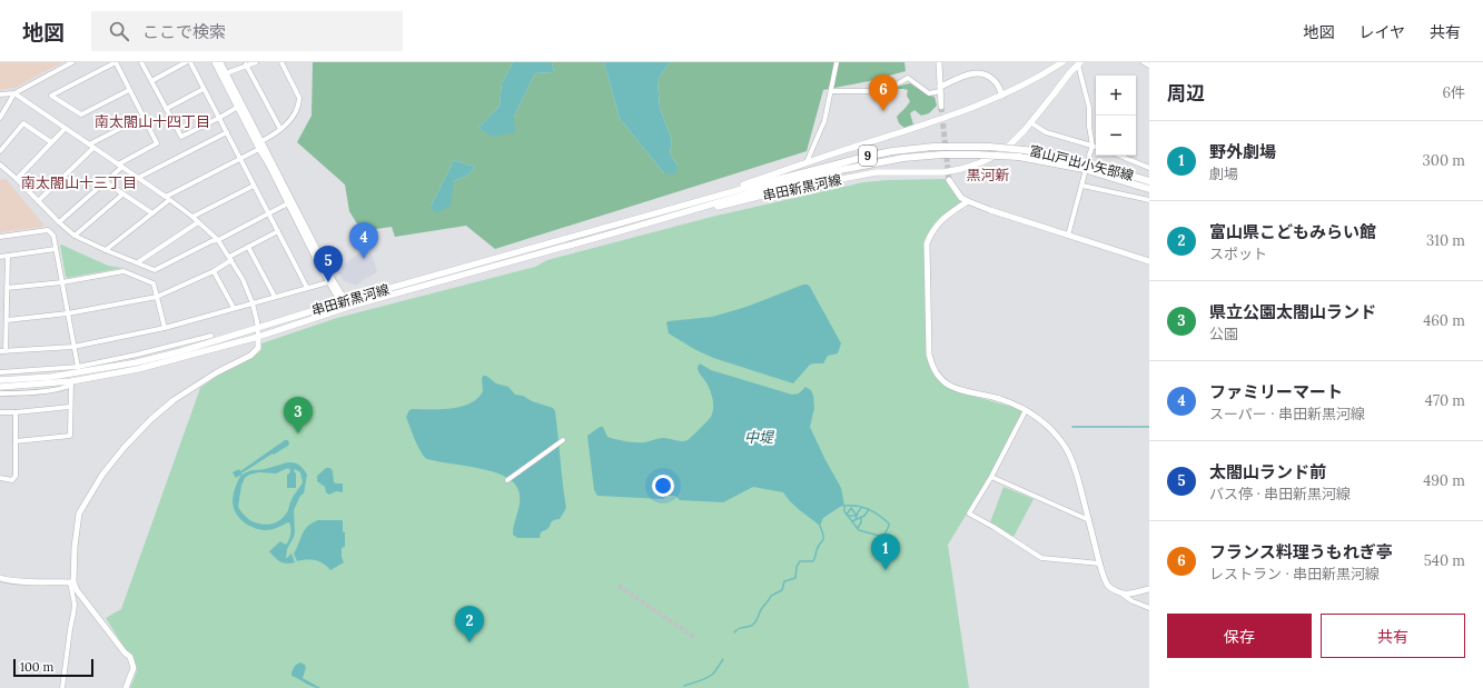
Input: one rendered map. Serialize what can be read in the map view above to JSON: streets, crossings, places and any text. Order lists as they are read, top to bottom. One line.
{"streets":{"main road":["9","富山戸出小矢部線","串田新黒河線"]},"crossings":[["富山戸出小矢部線","串田新黒河線"]],"districts":["南太閤山十四丁目","黒河新","南太閤山十三丁目"],"water":["中堤"],"scale_bar":"100 m","page":{"header":"地図","search":"ここで検索","nav":["地図","レイヤ","共有"],"heading":["周辺","6件"],"pins":["6","4","5","3","1","2"],"map_buttons":["+","−"],"list":[{"mark":"1","name":"野外劇場","note":"劇場","value":"300 m"},{"mark":"2","name":"富山県こどもみらい館","note":"スポット","value":"310 m"},{"mark":"3","name":"県立公園太閤山ランド","note":"公園","value":"460 m"},{"mark":"4","name":"ファミリーマート","note":"スーパー · 串田新黒河線","value":"470 m"},{"mark":"5","name":"太閤山ランド前","note":"バス停 · 串田新黒河線","value":"490 m"},{"mark":"6","name":"フランス料理うもれぎ亭","note":"レストラン · 串田新黒河線","value":"540 m"}],"buttons":["保存","共有"],"scale":"100 m"}}
